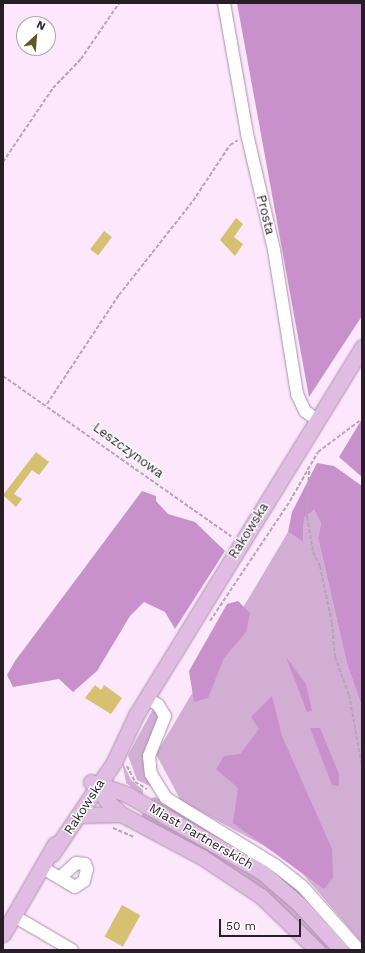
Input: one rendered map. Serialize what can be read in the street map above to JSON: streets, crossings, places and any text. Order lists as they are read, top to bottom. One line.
{"streets":{"main road":["Rakowska","Miast Partnerskich"],"street":["Prosta"],"path":["Leszczynowa"]},"crossings":[["Prosta","Rakowska"],["Leszczynowa","Rakowska"],["Rakowska","Miast Partnerskich"]],"scale_bar":"50 m","north":"top right"}
